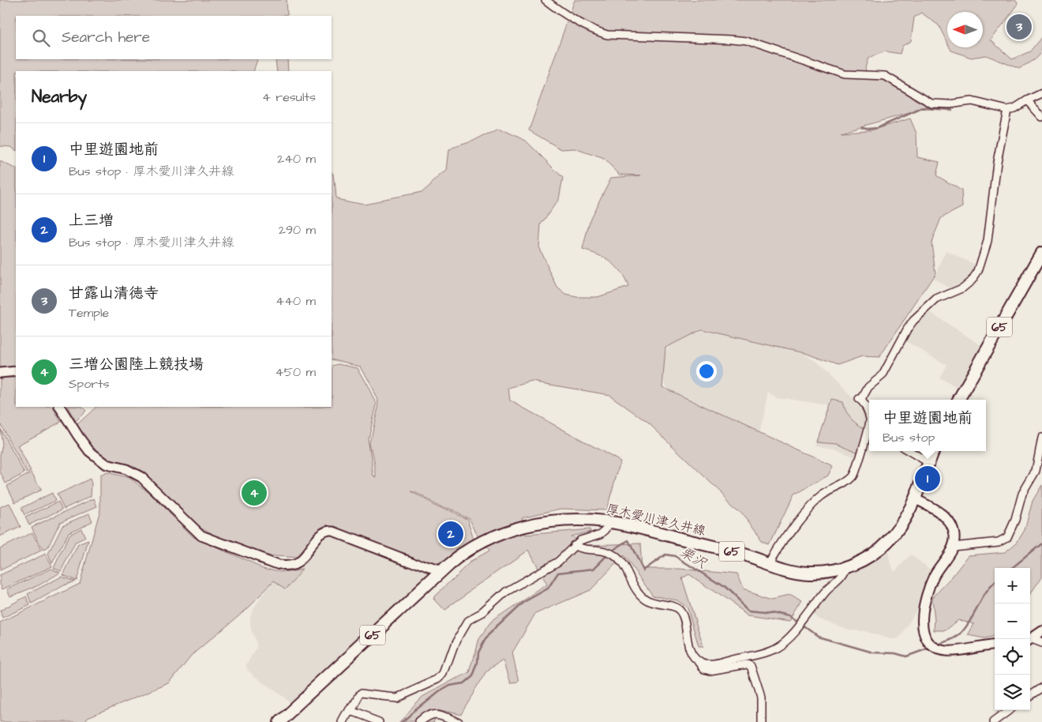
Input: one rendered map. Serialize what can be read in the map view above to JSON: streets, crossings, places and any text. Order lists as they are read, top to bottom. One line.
{"streets":{"main road":["65","厚木愛川津久井線"]},"water":["栗沢"],"north":"left","page":{"pins":["3","1","4","2"],"search":"Search here","heading":["Nearby","4 results"],"list":[{"mark":"1","name":"中里遊園地前","note":"Bus stop · 厚木愛川津久井線","value":"240 m"},{"mark":"2","name":"上三増","note":"Bus stop · 厚木愛川津久井線","value":"290 m"},{"mark":"3","name":"甘露山清徳寺","note":"Temple","value":"440 m"},{"mark":"4","name":"三増公園陸上競技場","note":"Sports","value":"450 m"}],"popup":["中里遊園地前","Bus stop"],"map_buttons":["+","−"]}}
